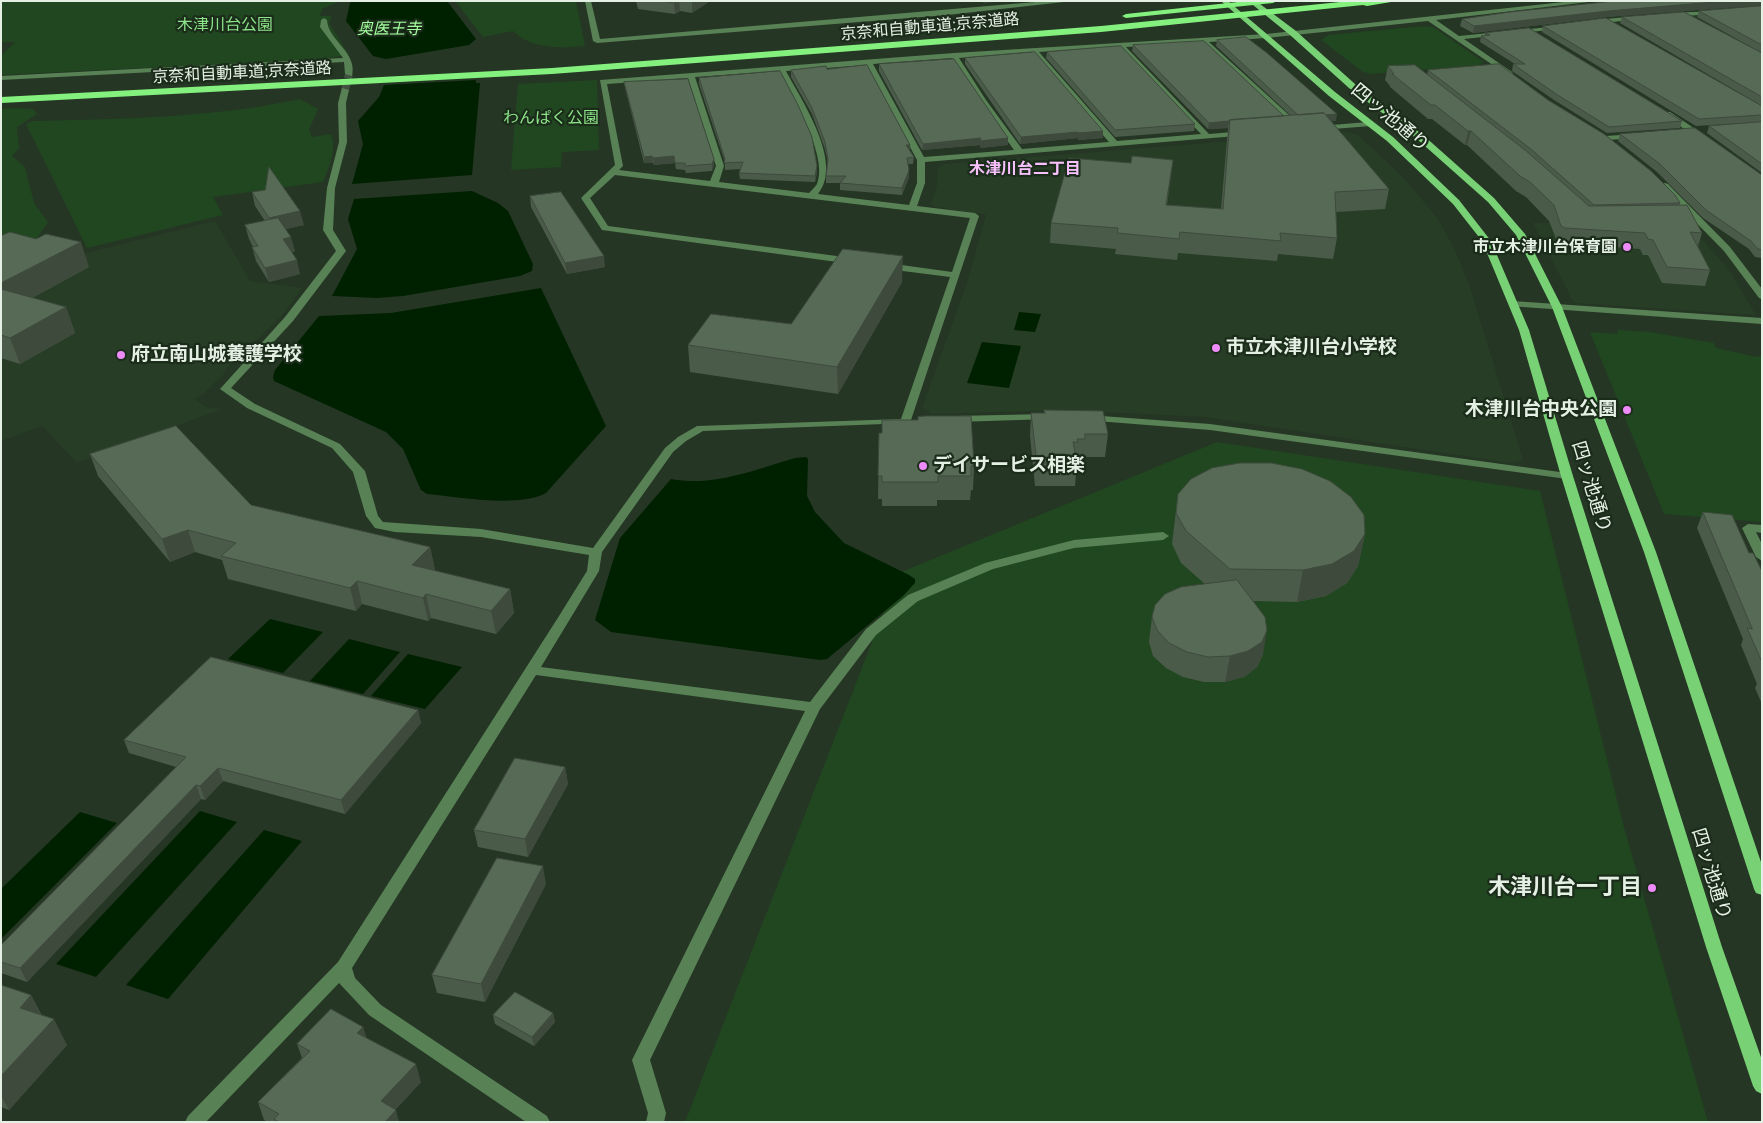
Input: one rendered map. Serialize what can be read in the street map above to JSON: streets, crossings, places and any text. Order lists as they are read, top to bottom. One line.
{"streets":{"highway":["京奈和自動車道;京奈道路"],"main road":["四ッ池通り"]},"districts":["木津川台二丁目"],"water":["奥医王寺"],"parks":["木津川台公園","わんぱく公園"],"places":["市立木津川台保育園","市立木津川台小学校","府立南山城養護学校","木津川台中央公園","デイサービス相楽","木津川台一丁目"]}
